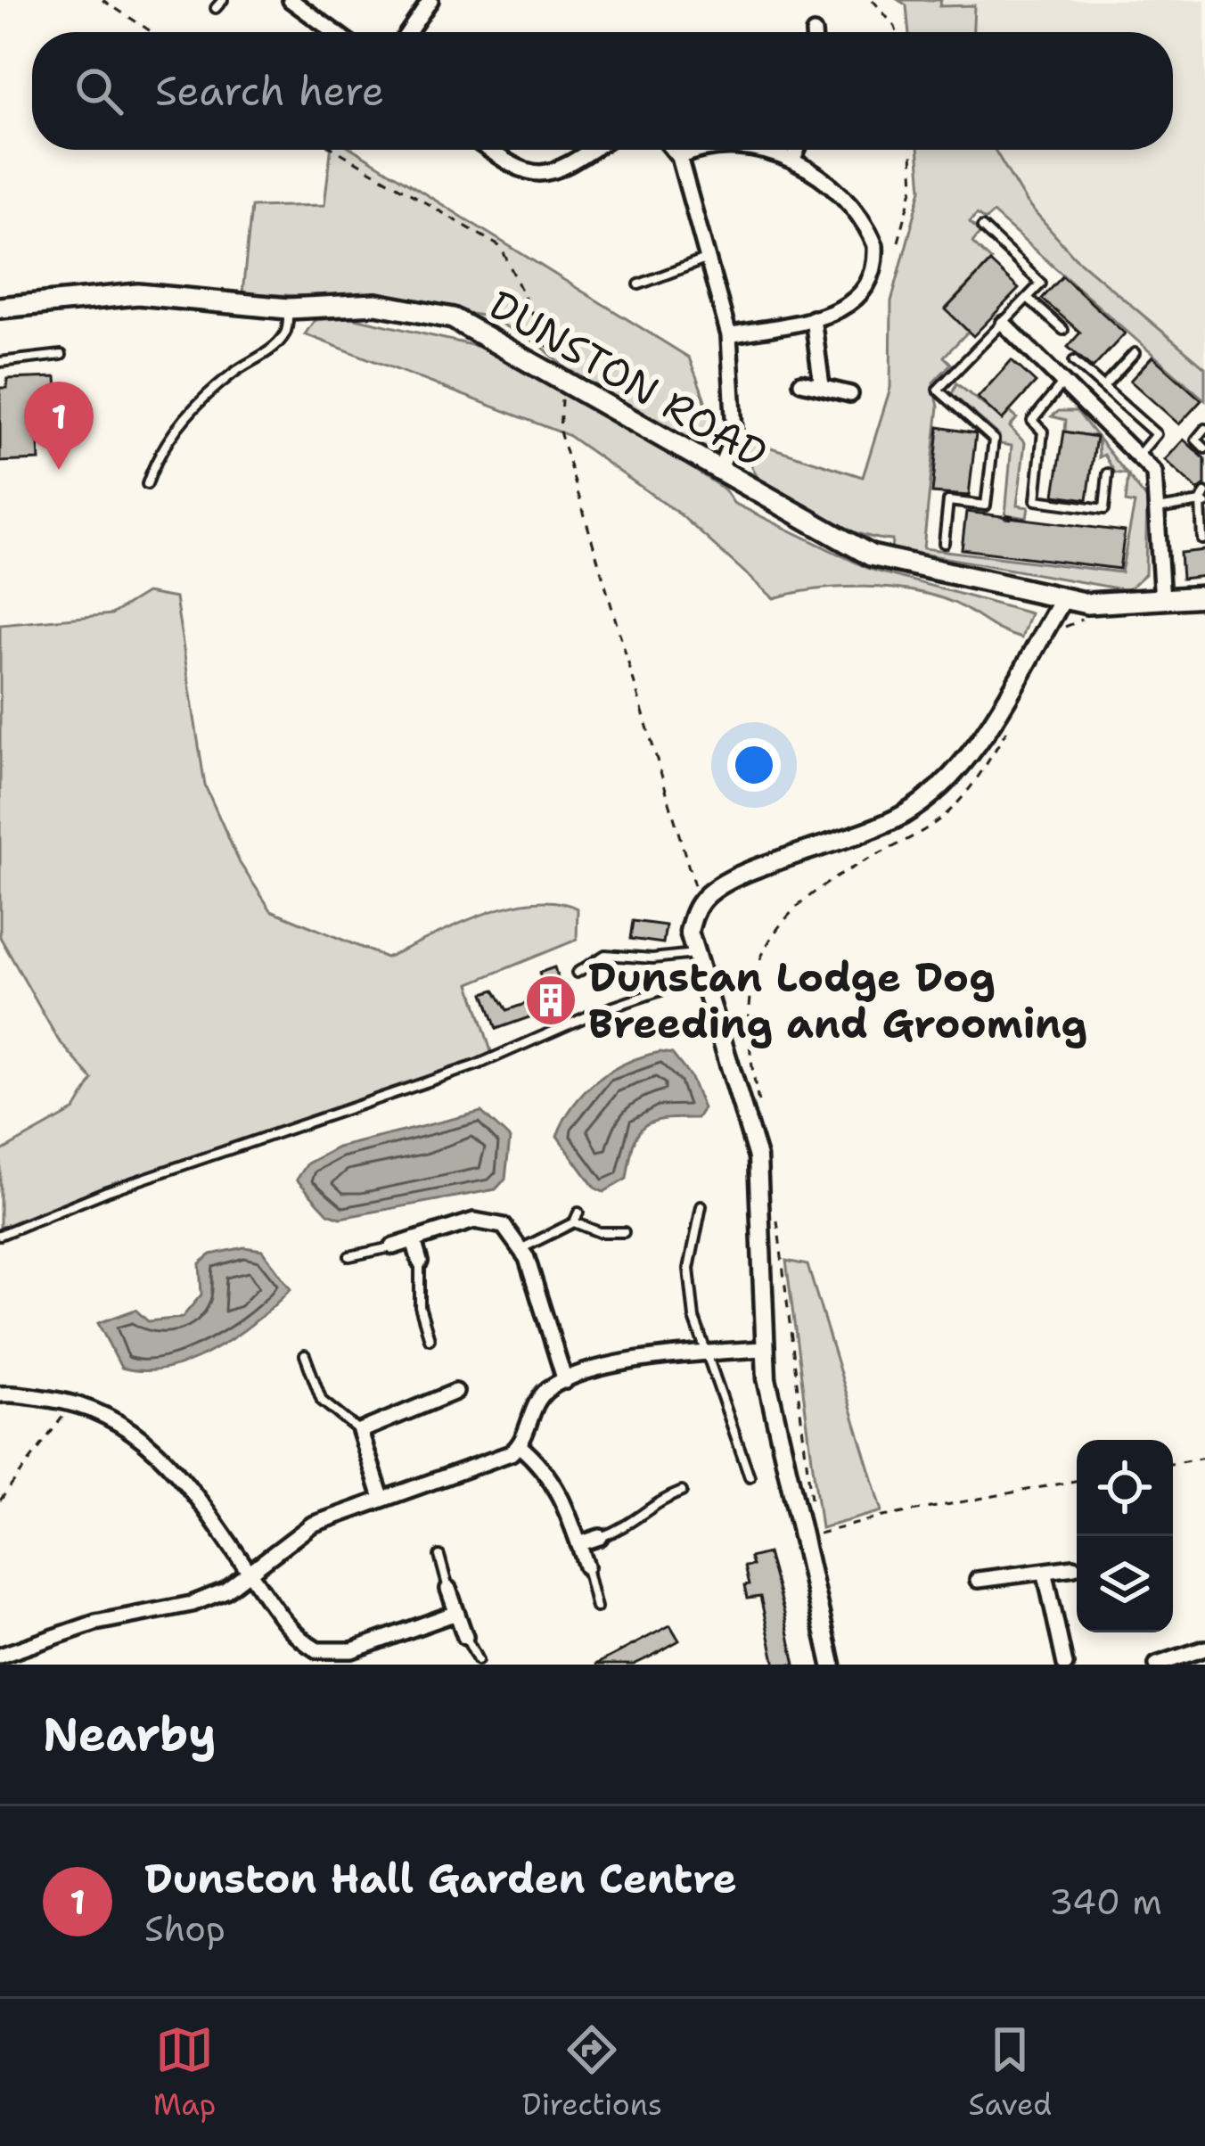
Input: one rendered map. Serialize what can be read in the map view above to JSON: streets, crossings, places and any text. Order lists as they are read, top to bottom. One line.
{"streets":{"main road":["DUNSTON ROAD"]},"places":{"building":["Dunstan Lodge Dog Breeding and Grooming"]},"page":{"search":"Search here","pins":"1","heading":"Nearby","list":[{"mark":"1","name":"Dunston Hall Garden Centre","note":"Shop","value":"340 m"}],"nav":["Map","Directions","Saved"]}}
